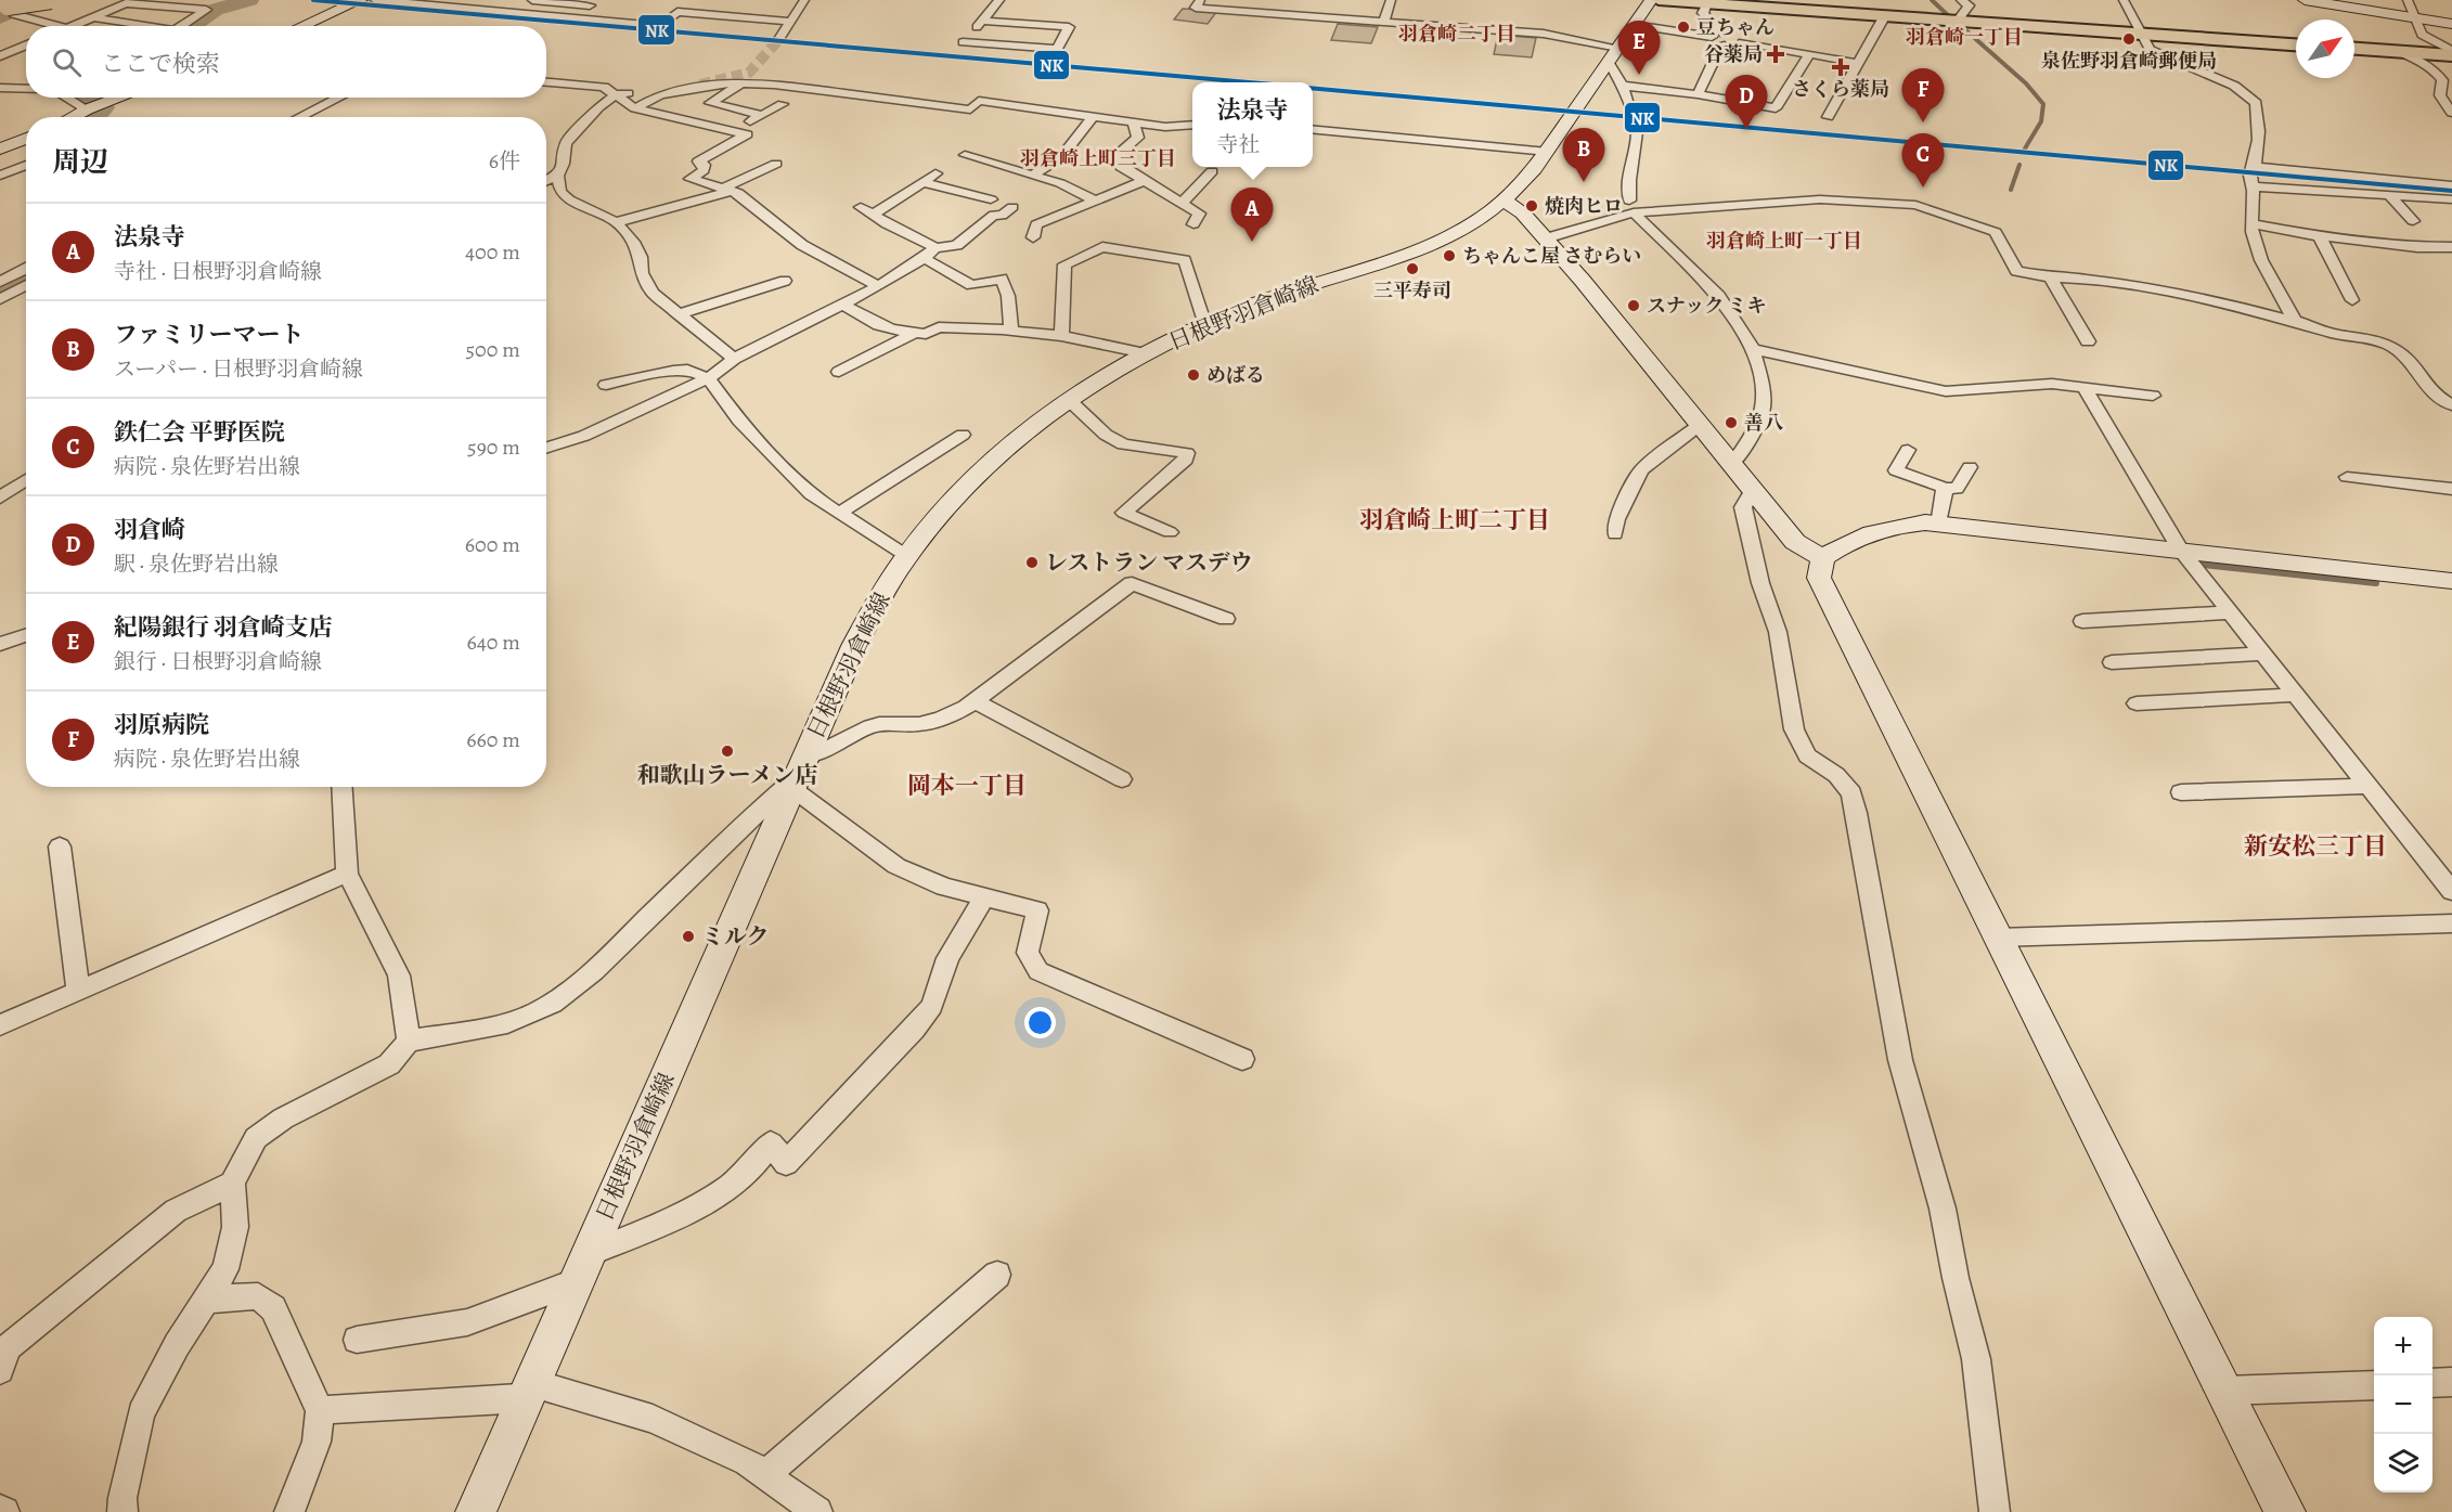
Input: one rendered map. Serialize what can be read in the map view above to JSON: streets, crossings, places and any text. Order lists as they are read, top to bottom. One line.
{"streets":{"main road":["日根野羽倉崎線"]},"districts":["羽倉崎二丁目","羽倉崎一丁目","羽倉崎上町三丁目","羽倉崎上町一丁目","羽倉崎上町二丁目","岡本一丁目","新安松三丁目"],"places":{"other":["豆ちゃん","泉佐野羽倉崎郵便局","焼肉ヒロ","ちゃんこ屋 さむらい","三平寿司","スナック ミキ","めばる","善八","レストラン マスデウ","和歌山ラーメン店","ミルク"],"health":["谷薬局","さくら薬局"]},"lines":["transit line NK"],"north":"top right","page":{"pins":["E","F","D","B","C","A"],"search":"ここで検索","popup":["法泉寺","寺社"],"heading":["周辺","6件"],"list":[{"mark":"A","name":"法泉寺","note":"寺社 · 日根野羽倉崎線","value":"400 m"},{"mark":"B","name":"ファミリーマート","note":"スーパー · 日根野羽倉崎線","value":"500 m"},{"mark":"C","name":"鉄仁会 平野医院","note":"病院 · 泉佐野岩出線","value":"590 m"},{"mark":"D","name":"羽倉崎","note":"駅 · 泉佐野岩出線","value":"600 m"},{"mark":"E","name":"紀陽銀行 羽倉崎支店","note":"銀行 · 日根野羽倉崎線","value":"640 m"},{"mark":"F","name":"羽原病院","note":"病院 · 泉佐野岩出線","value":"660 m"}],"map_buttons":["+","−"]}}
